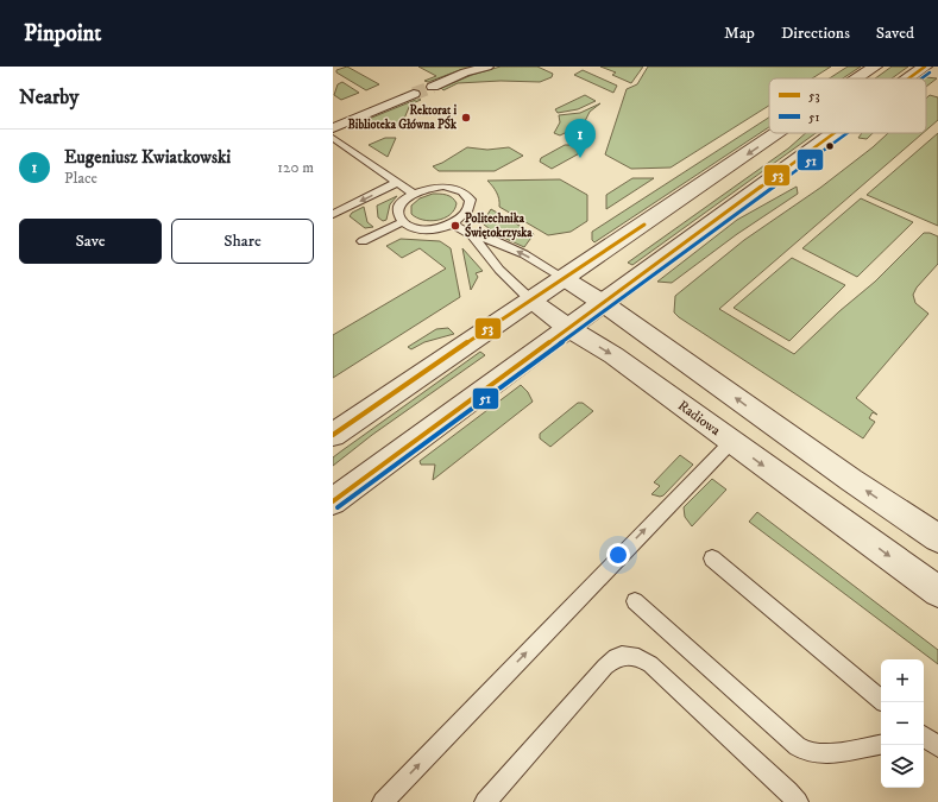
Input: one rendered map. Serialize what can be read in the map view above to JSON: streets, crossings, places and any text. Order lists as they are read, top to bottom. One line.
{"streets":{"street":["Radiowa"]},"places":["Rektorat i Biblioteka Główna PŚk","Politechnika Świętokrzyska"],"lines":["transit line 53","transit line 51"],"legend":["53","51"],"page":{"header":"Pinpoint","nav":["Map","Directions","Saved"],"heading":"Nearby","pins":"1","list":[{"mark":"1","name":"Eugeniusz Kwiatkowski","note":"Place","value":"120 m"}],"buttons":["Save","Share"],"map_buttons":["+","−"]}}
